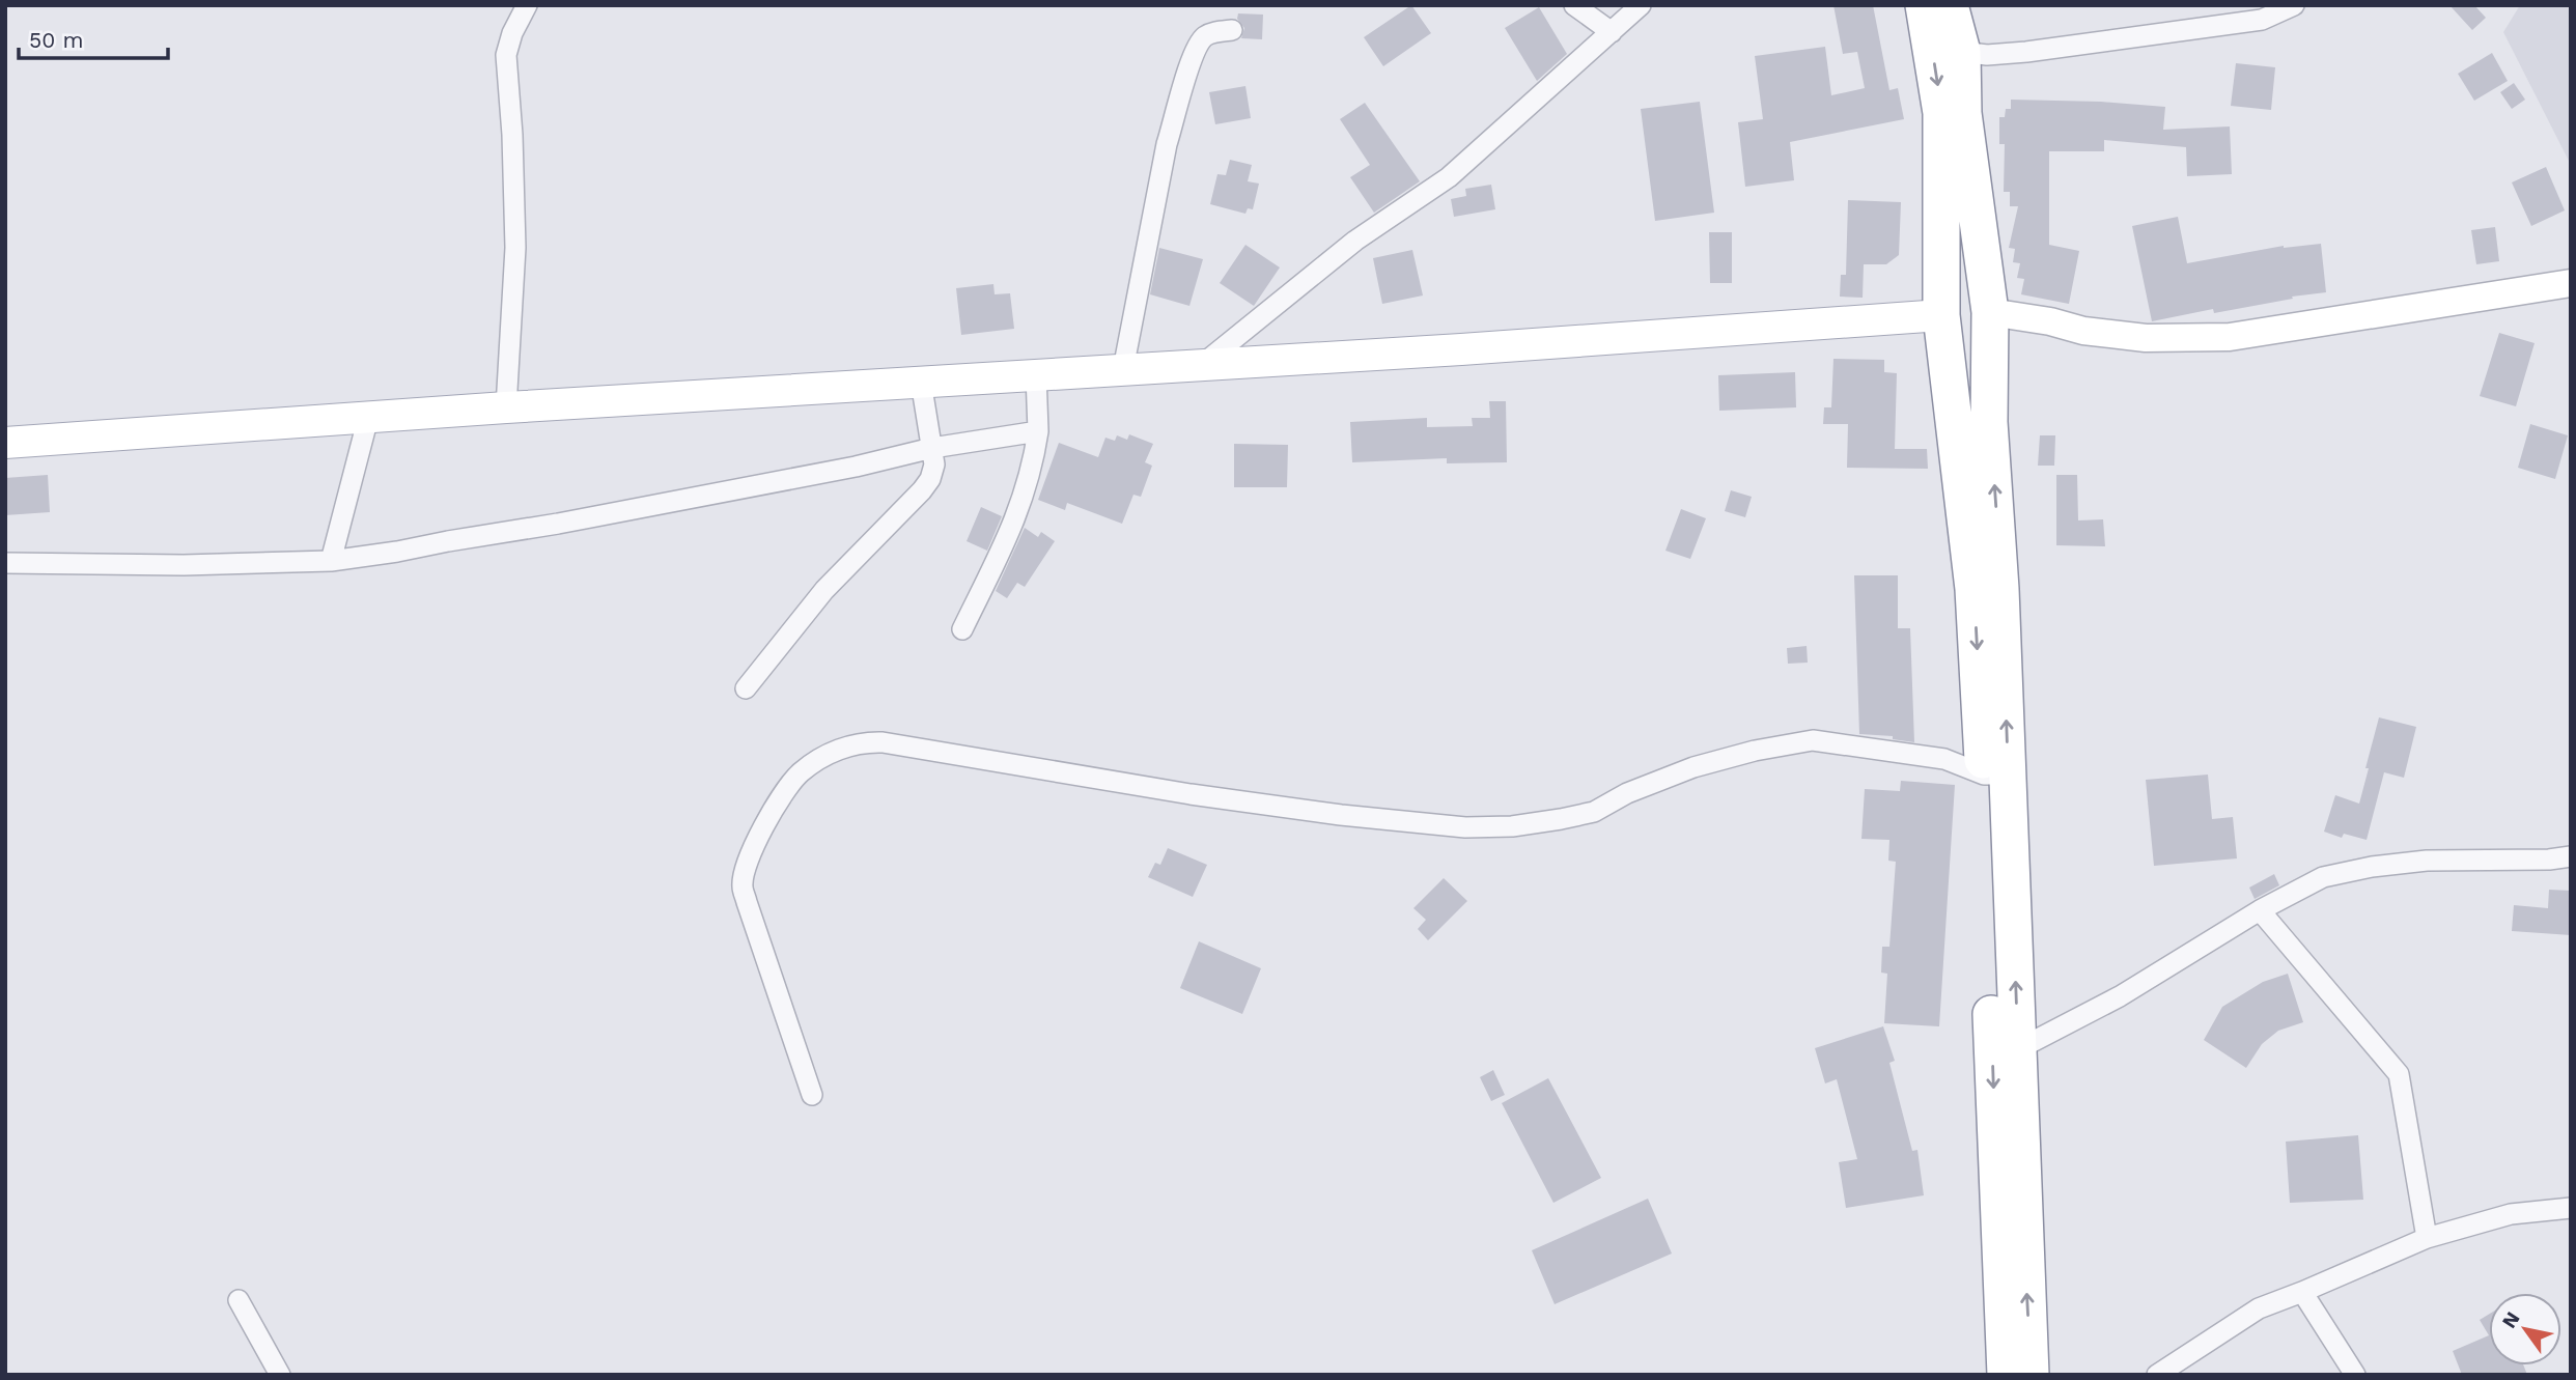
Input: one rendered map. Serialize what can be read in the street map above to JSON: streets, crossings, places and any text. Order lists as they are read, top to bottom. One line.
{"scale_bar":"50 m","north":"top left"}
